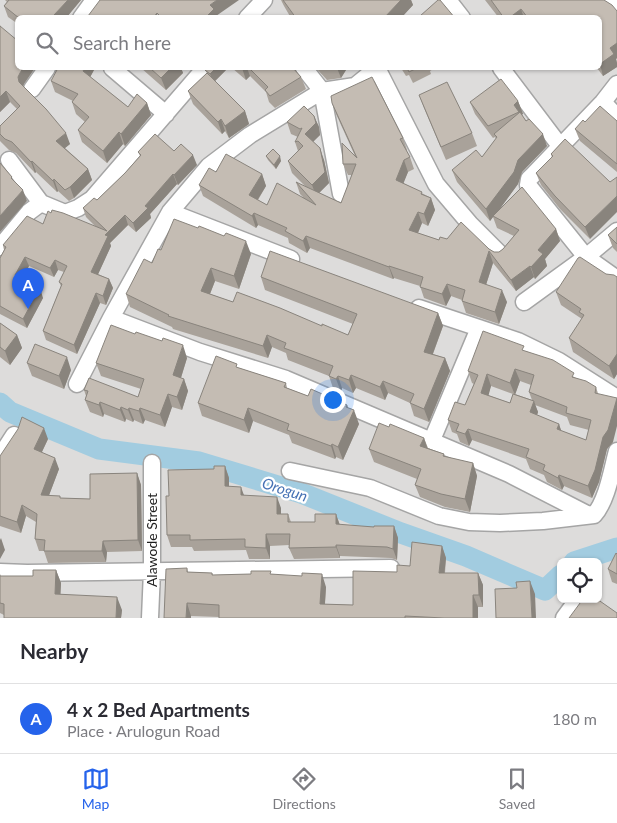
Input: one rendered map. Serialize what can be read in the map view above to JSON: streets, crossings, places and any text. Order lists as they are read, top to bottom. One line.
{"streets":{"street":["Alawode Street"]},"water":["Orogun"],"page":{"search":"Search here","pins":"A","heading":"Nearby","list":[{"mark":"A","name":"4 x 2 Bed Apartments","note":"Place · Arulogun Road","value":"180 m"}],"nav":["Map","Directions","Saved"]}}
